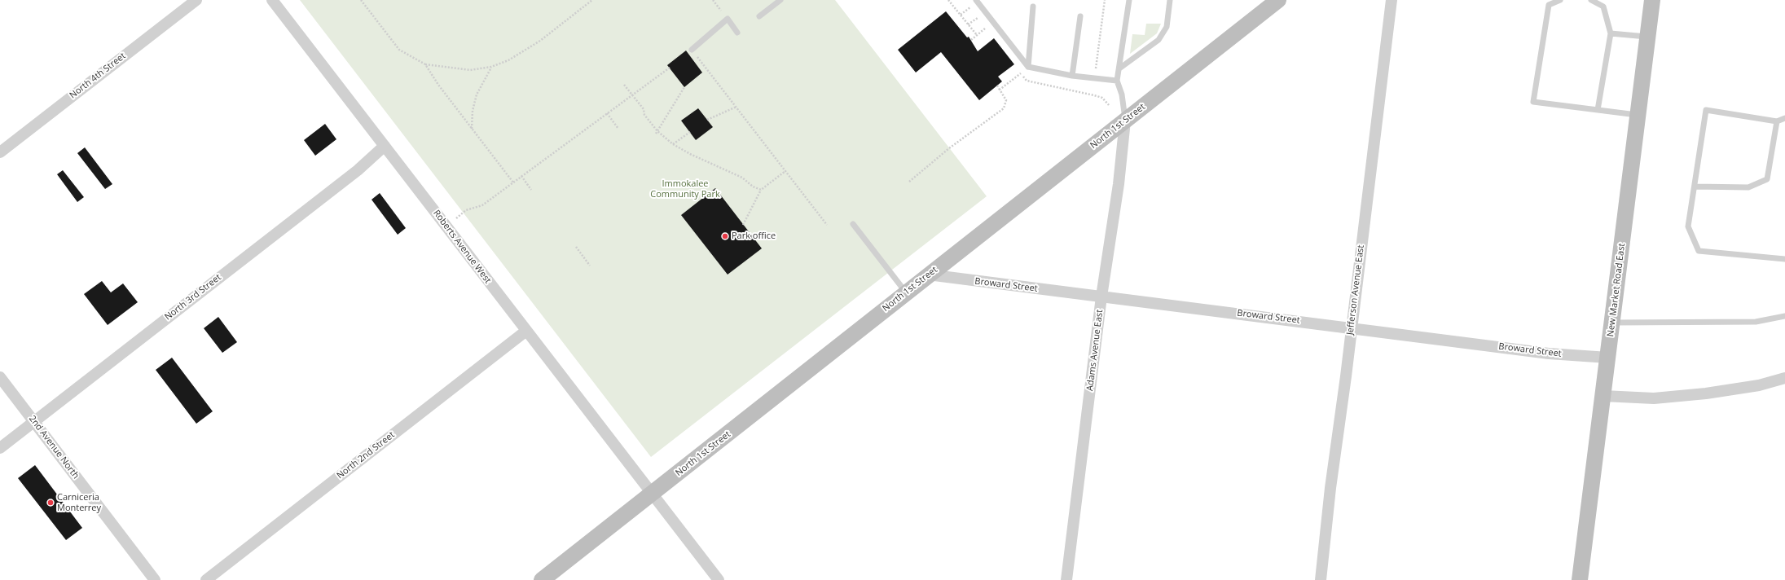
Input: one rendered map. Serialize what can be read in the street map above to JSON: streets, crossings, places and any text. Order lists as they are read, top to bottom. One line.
{"streets":{"street":["North 4th Street","North 1st Street","Roberts Avenue West","Broward Street","Jefferson Avenue East","New Market Road East","North 3rd Street","Adams Avenue East","2nd Avenue North","North 2nd Street"]},"crossings":[["North 1st Street","Roberts Avenue West"],["North 1st Street","Broward Street"],["North 1st Street","Adams Avenue East"],["Roberts Avenue West","North 3rd Street"],["Roberts Avenue West","North 2nd Street"],["Broward Street","Jefferson Avenue East"],["Broward Street","New Market Road East"],["Broward Street","Adams Avenue East"],["North 3rd Street","2nd Avenue North"]],"parks":["Immokalee Community Park"],"places":["Park office","Carniceria Monterrey"]}
